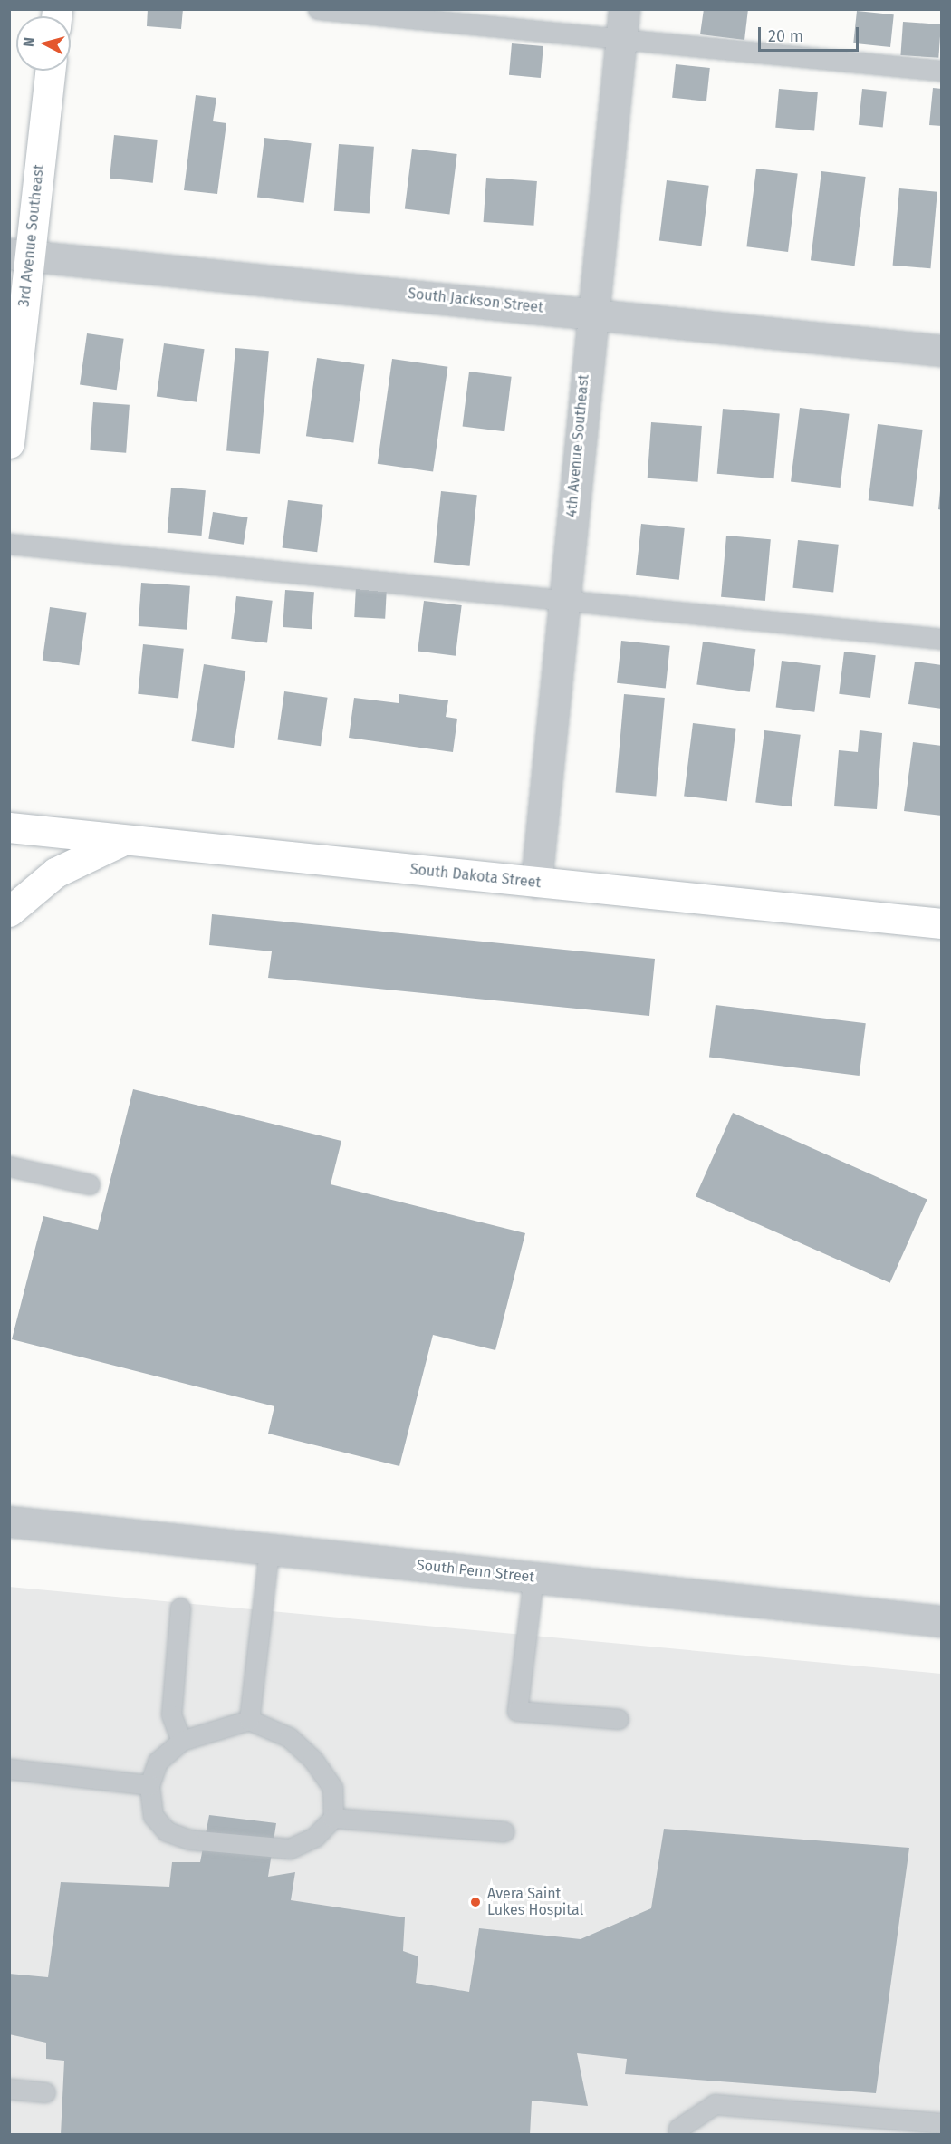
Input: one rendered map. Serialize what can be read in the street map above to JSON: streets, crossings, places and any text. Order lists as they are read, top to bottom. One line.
{"streets":{"street":["3rd Avenue Southeast","South Jackson Street","4th Avenue Southeast","South Dakota Street","South Penn Street"]},"crossings":[["3rd Avenue Southeast","South Jackson Street"],["South Jackson Street","4th Avenue Southeast"],["4th Avenue Southeast","South Dakota Street"]],"places":["Avera Saint Lukes Hospital"],"scale_bar":"20 m","north":"left"}
